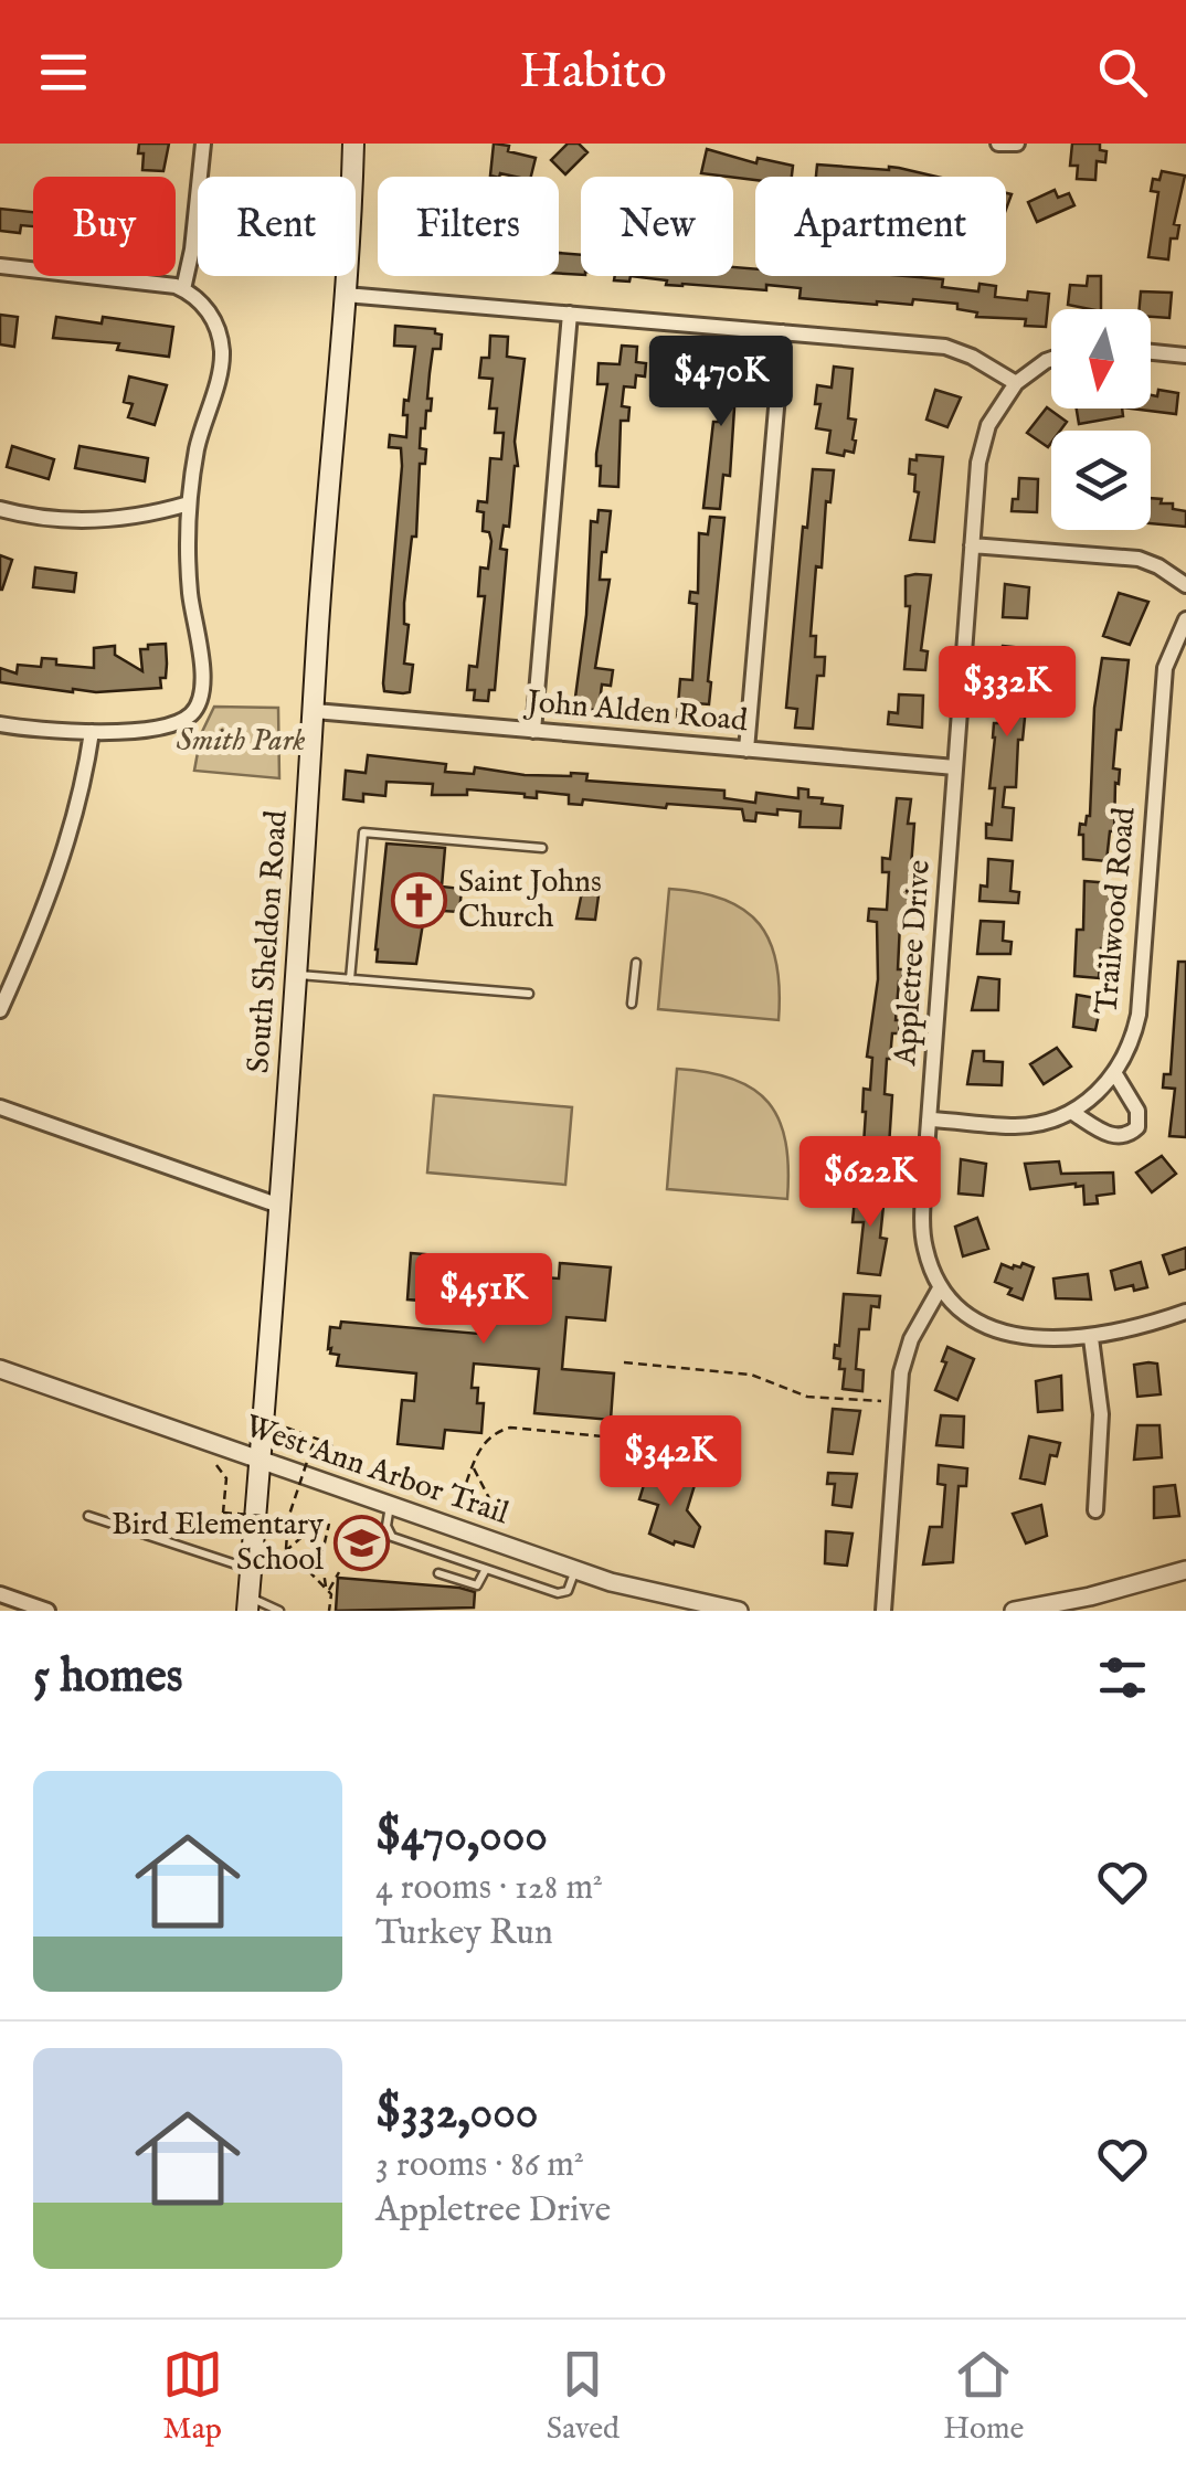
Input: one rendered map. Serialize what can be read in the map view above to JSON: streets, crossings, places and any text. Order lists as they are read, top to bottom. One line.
{"streets":{"main road":["South Sheldon Road"],"street":["John Alden Road","Trailwood Road","Appletree Drive","West Ann Arbor Trail"]},"crossings":[["John Alden Road","South Sheldon Road"],["John Alden Road","Appletree Drive"],["Trailwood Road","Appletree Drive"],["South Sheldon Road","West Ann Arbor Trail"]],"parks":["Smith Park"],"places":{"church":["Saint Johns Church"],"school or university":["Bird Elementary School"]},"north":"bottom","page":{"header":"Habito","chip":["Buy","Rent","Filters","New","Apartment"],"price":["$470K","$332K","$622K","$451K","$342K"],"heading":"5 homes","list":[{"name":"$470,000","note":"4 rooms · 128 m² · Turkey Run"},{"name":"$332,000","note":"3 rooms · 86 m² · Appletree Drive"}],"tabs":["Map","Saved","Home"]}}
